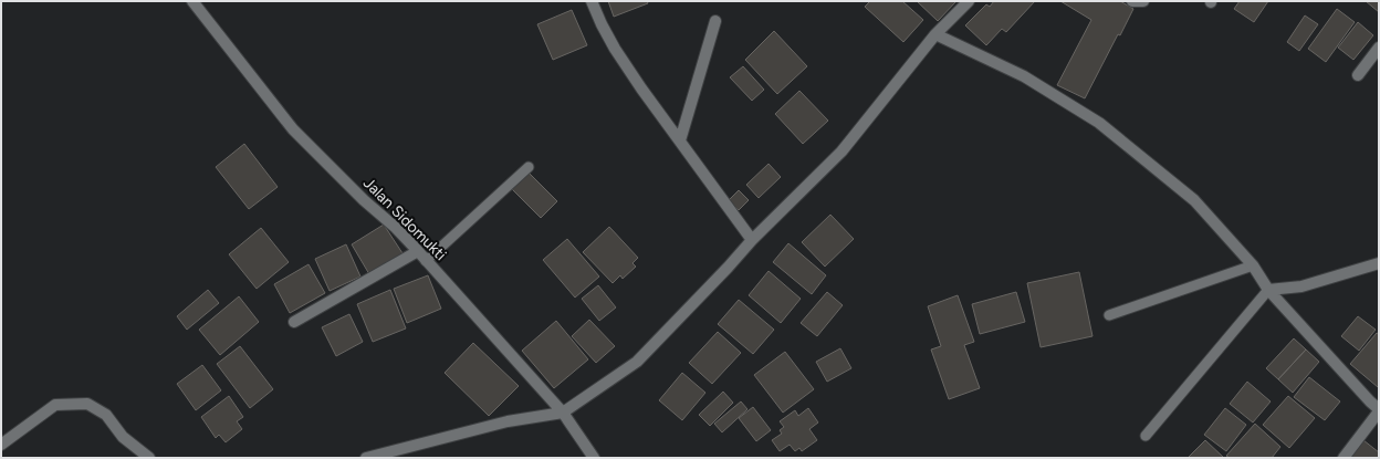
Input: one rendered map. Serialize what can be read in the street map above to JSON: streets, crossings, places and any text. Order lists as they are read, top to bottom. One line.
{"streets":{"street":["Jalan Sidomukti"]}}
